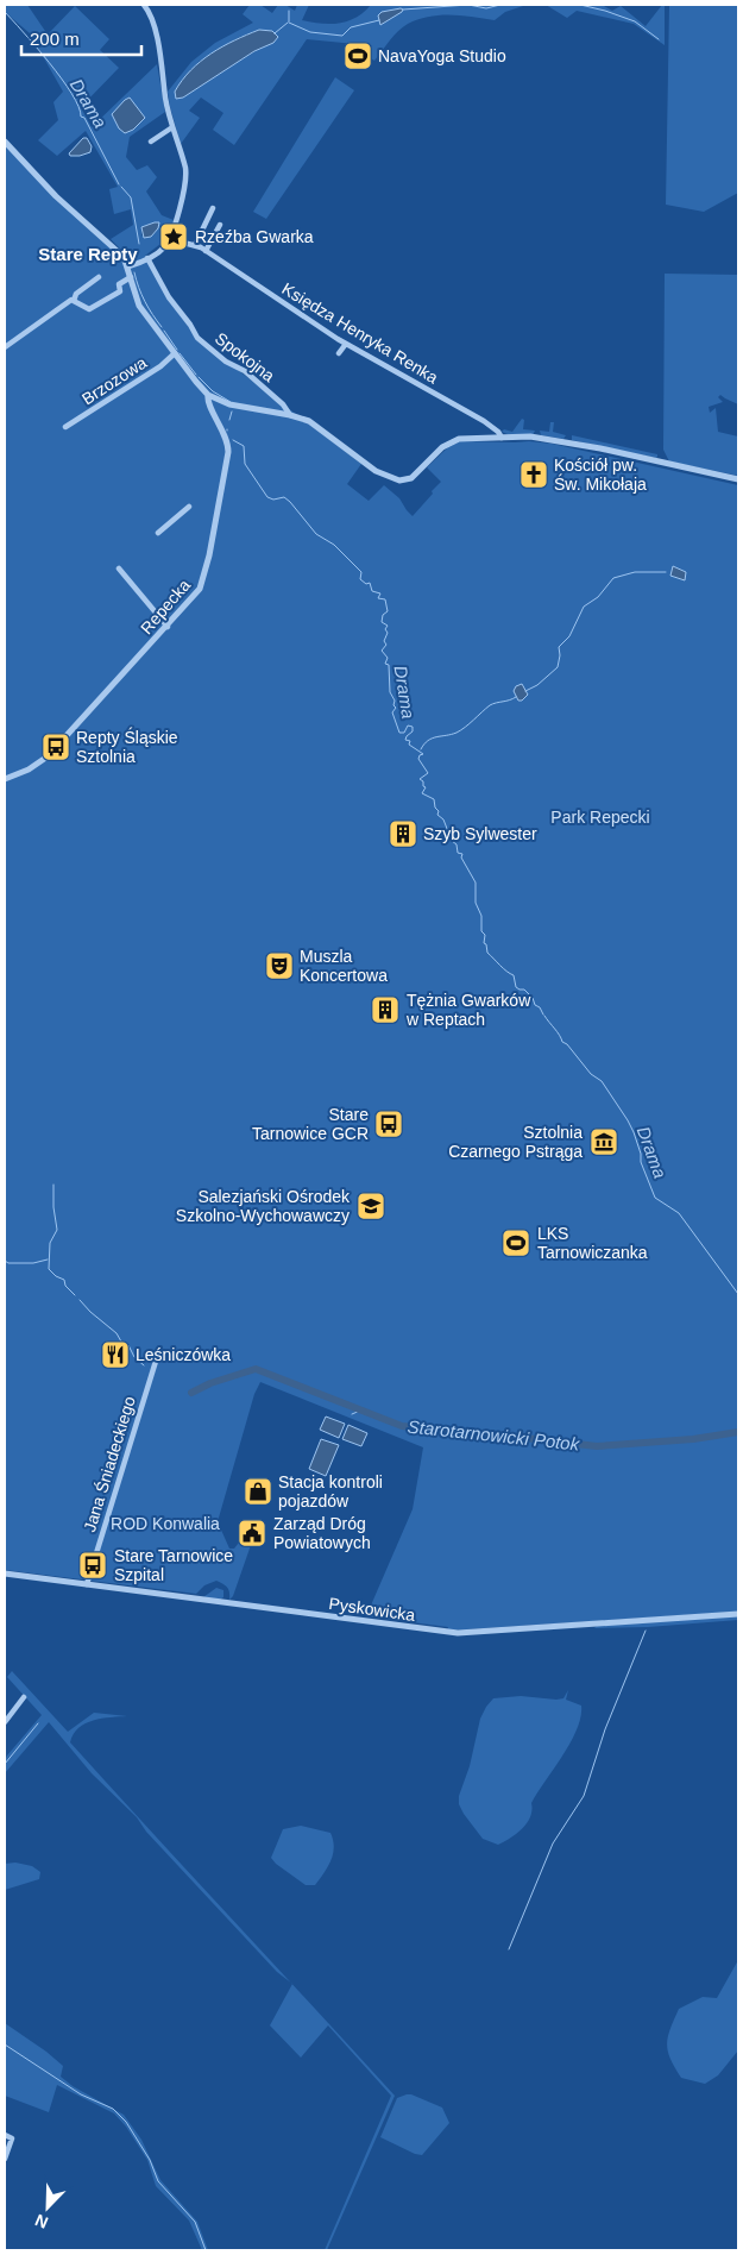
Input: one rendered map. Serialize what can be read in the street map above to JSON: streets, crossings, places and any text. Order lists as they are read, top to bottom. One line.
{"streets":{"street":["Księdza Henryka Renka","Spokojna","Brzozowa","Repecka","Jana Śniadeckiego","Pyskowicka"]},"crossings":[["Jana Śniadeckiego","Pyskowicka"]],"districts":["Stare Repty"],"water":["Drama","Starotarnowicki Potok"],"parks":["Park Repecki","ROD Konwalia"],"places":{"sports":["NavaYoga Studio","LKS Tarnowiczanka"],"place":["Rzeźba Gwarka"],"church":["Kościół pw. Św. Mikołaja"],"bus stop":["Repty Śląskie Sztolnia","Stare Tarnowice GCR","Stare Tarnowice Szpital"],"building":["Szyb Sylwester","Tężnia Gwarków w Reptach"],"theatre":["Muszla Koncertowa"],"museum":["Sztolnia Czarnego Pstrąga"],"school or university":["Salezjański Ośrodek Szkolno-Wychowawczy"],"restaurant":["Leśniczówka"],"shop":["Stacja kontroli pojazdów"],"public building":["Zarząd Dróg Powiatowych"]},"scale_bar":"200 m","north":"bottom left"}
